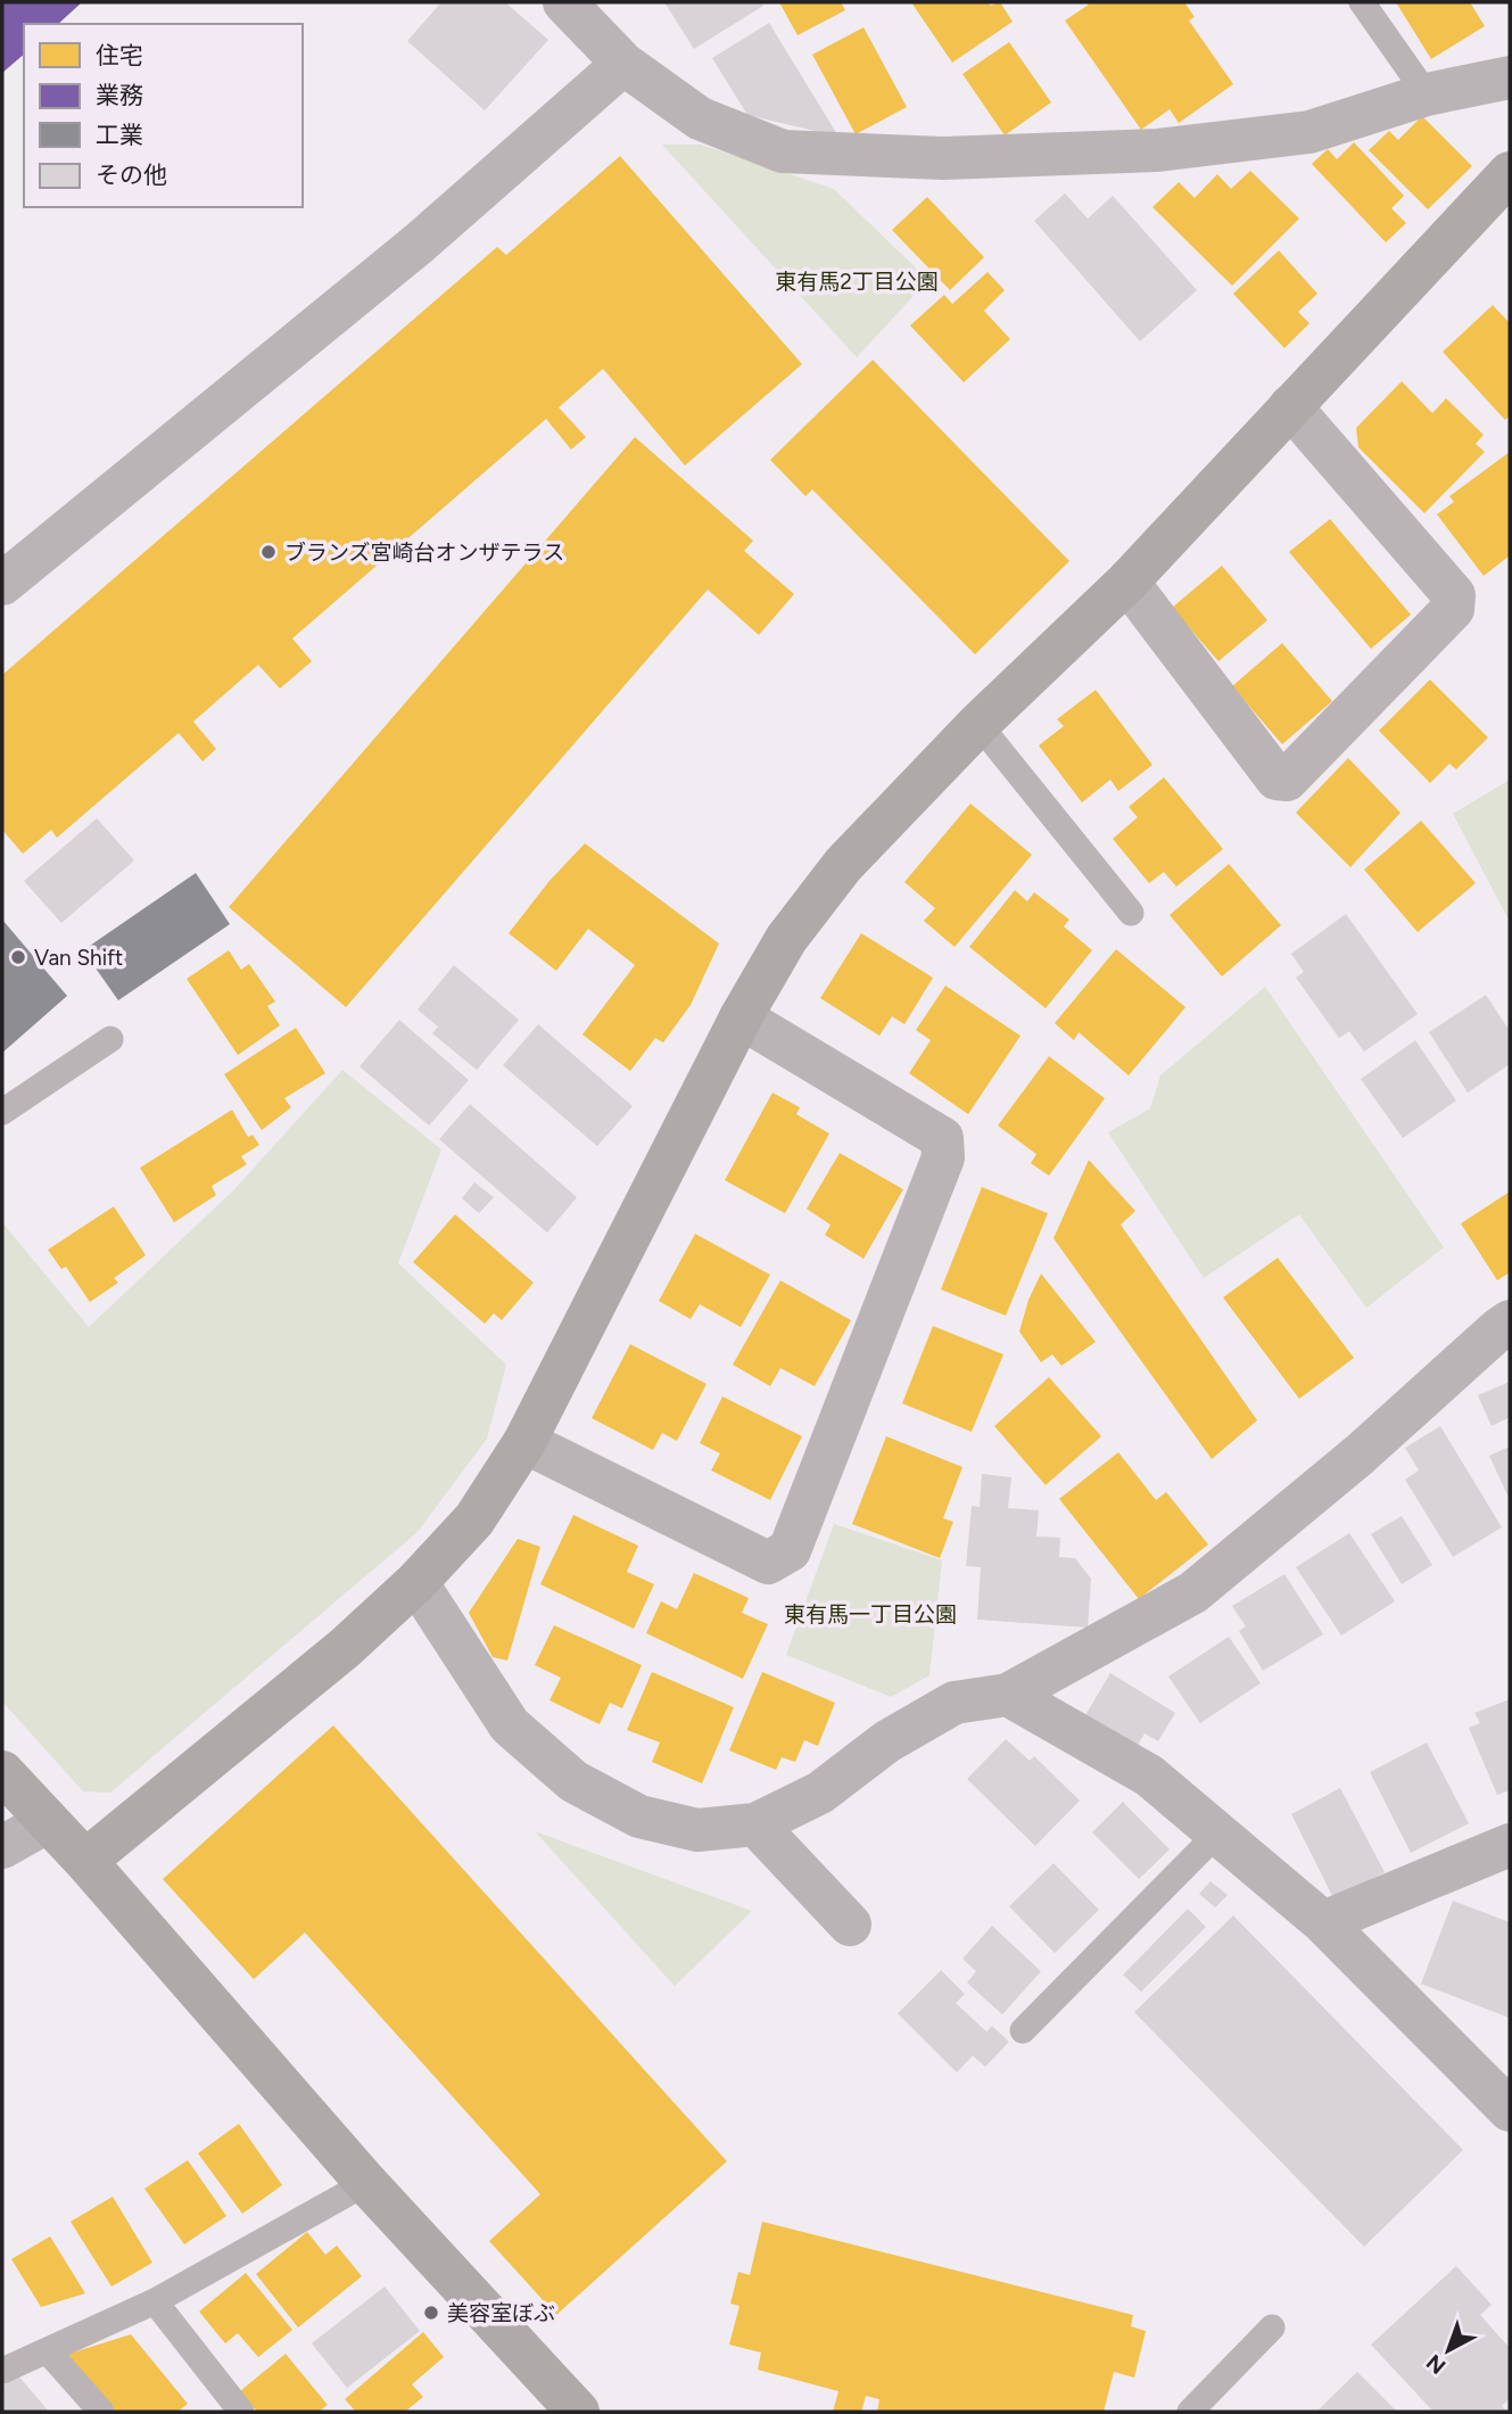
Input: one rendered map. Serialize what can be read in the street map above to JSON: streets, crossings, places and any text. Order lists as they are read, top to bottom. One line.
{"parks":["東有馬2丁目公園","東有馬一丁目公園"],"places":["ブランズ宮崎台オンザテラス","Van Shift","美容室ぼぶ"],"legend":["住宅","業務","工業","その他"],"north":"bottom left"}
